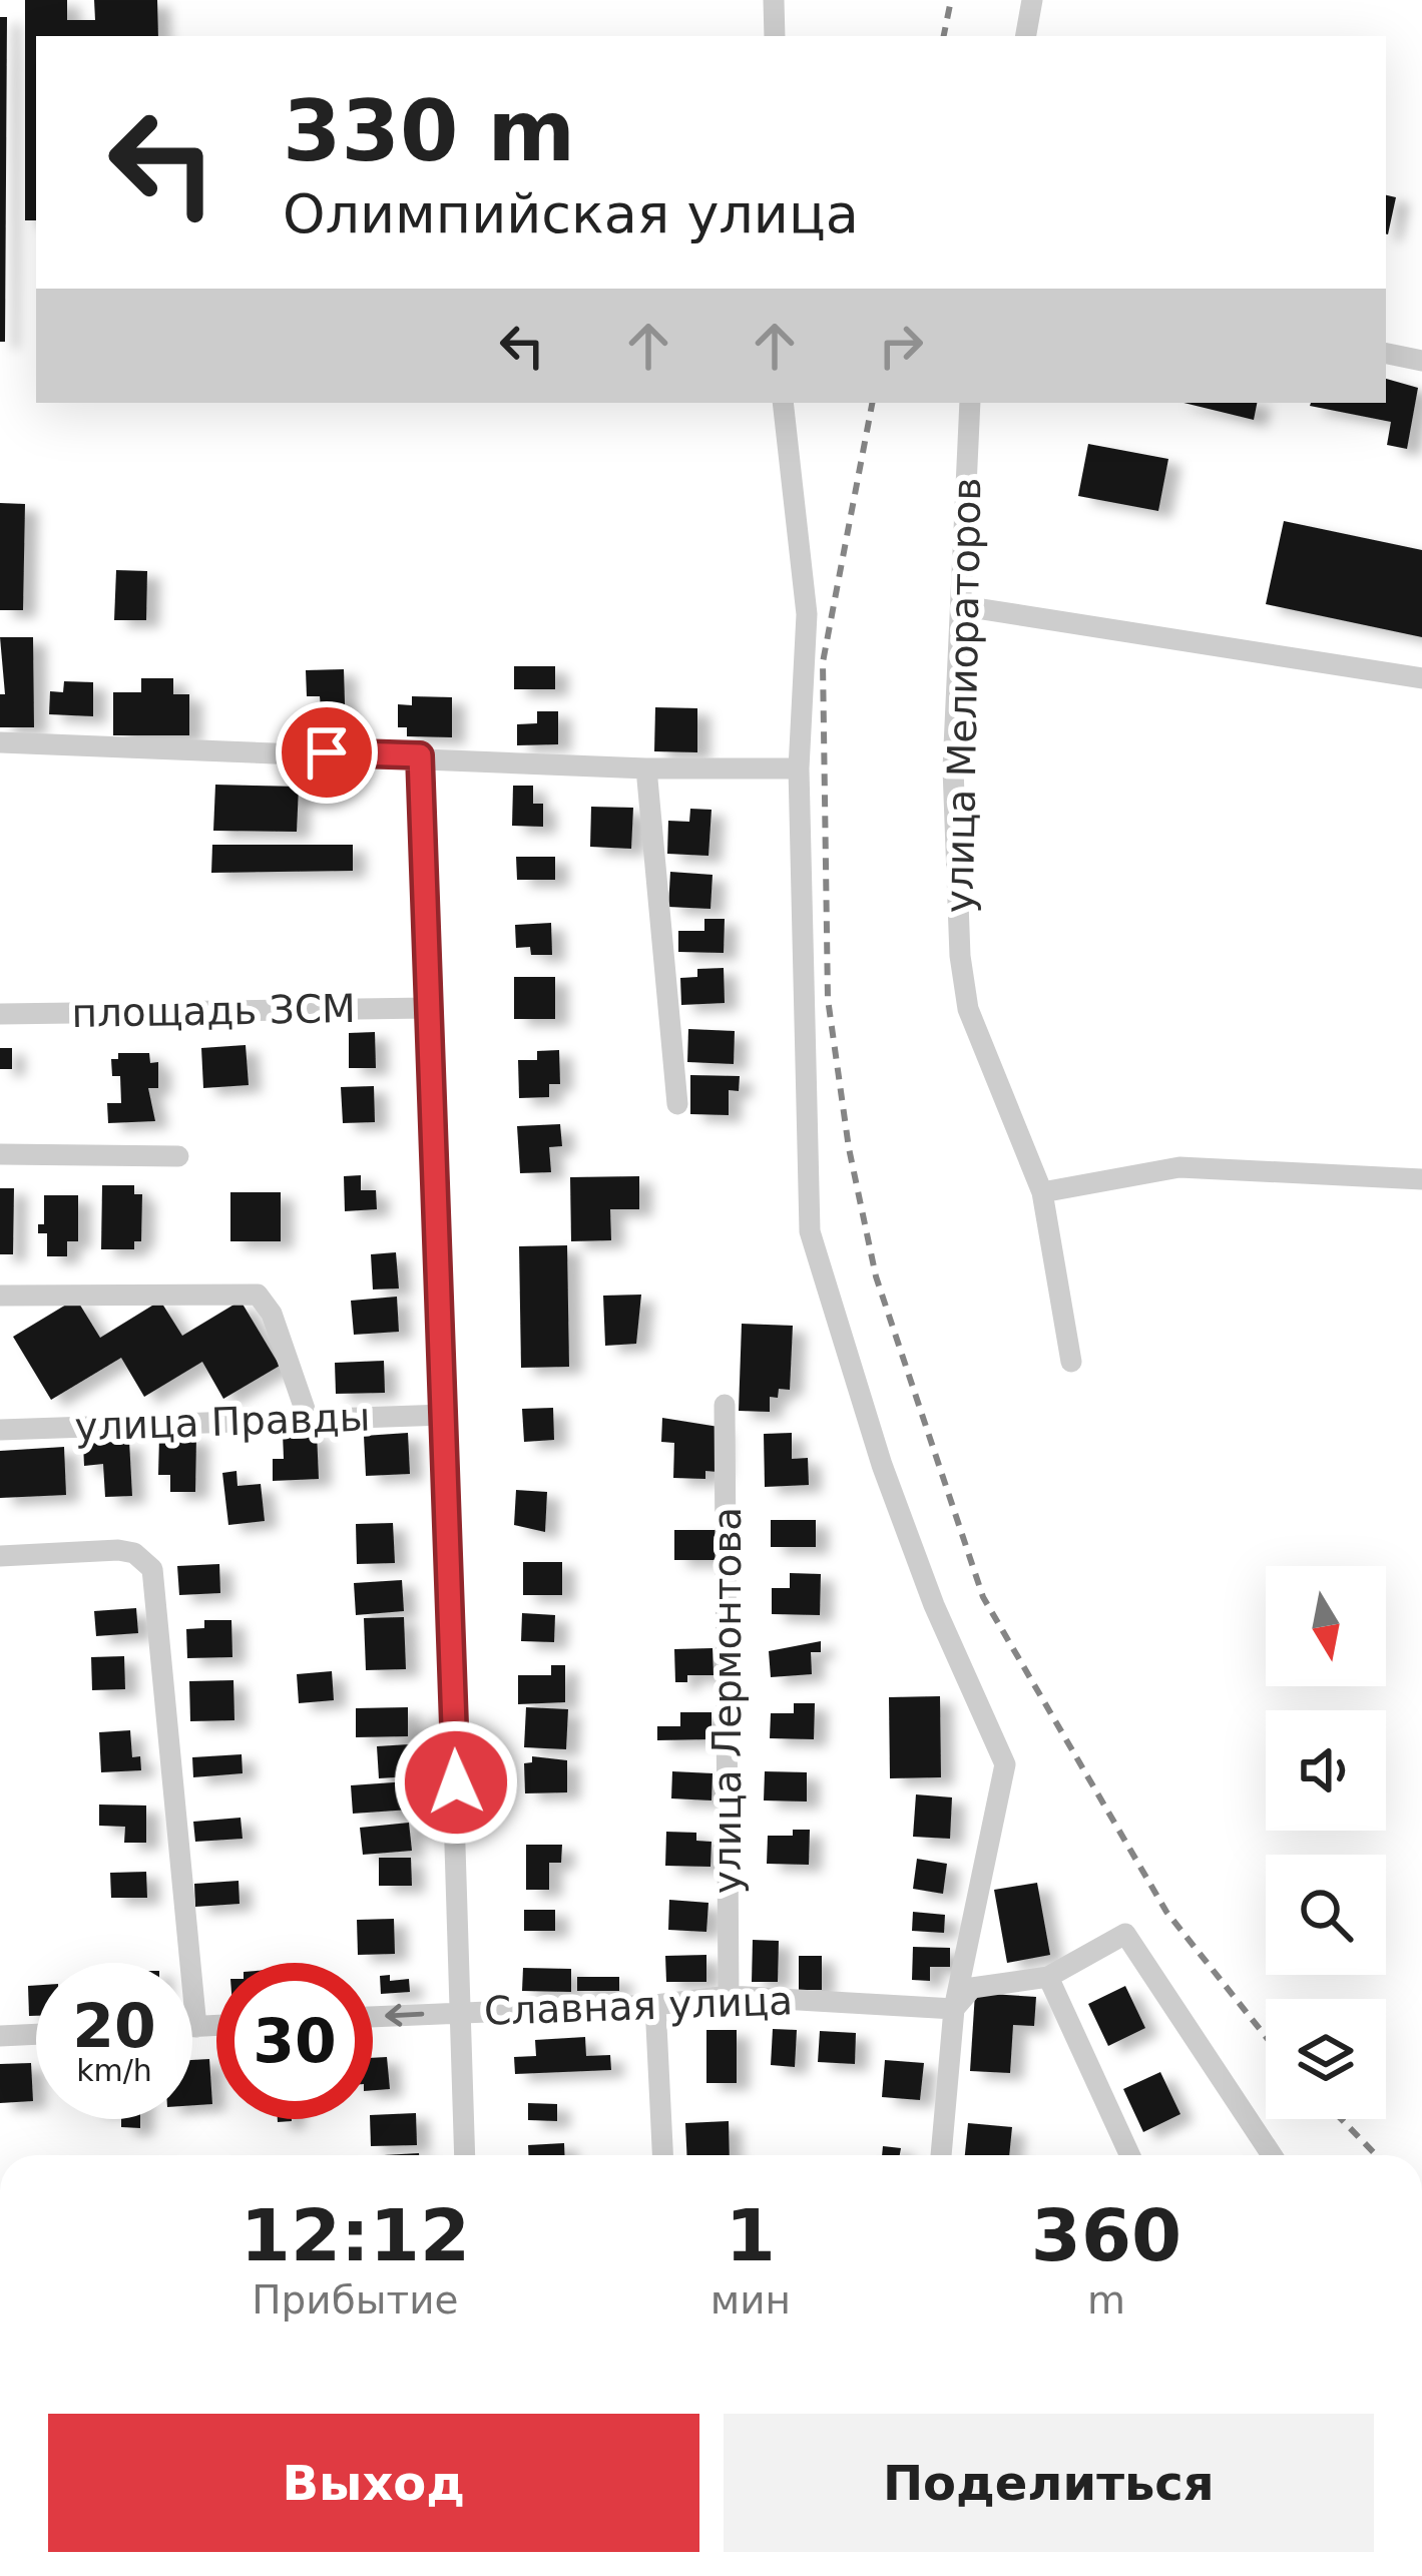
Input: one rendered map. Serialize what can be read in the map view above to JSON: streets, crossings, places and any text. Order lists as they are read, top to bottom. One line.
{"streets":{"street":["улица Мелиораторов","площадь ЗСМ","улица Правды","улица Лермонтова","Славная улица"]},"crossings":[["улица Лермонтова","Славная улица"]],"north":"bottom","page":{"turn":["330 m","Олимпийская улица"],"speed":"20 km/h","limit":"30","eta":["12:12","Прибытие","1","мин","360","m"],"buttons":["Выход","Поделиться"]}}
